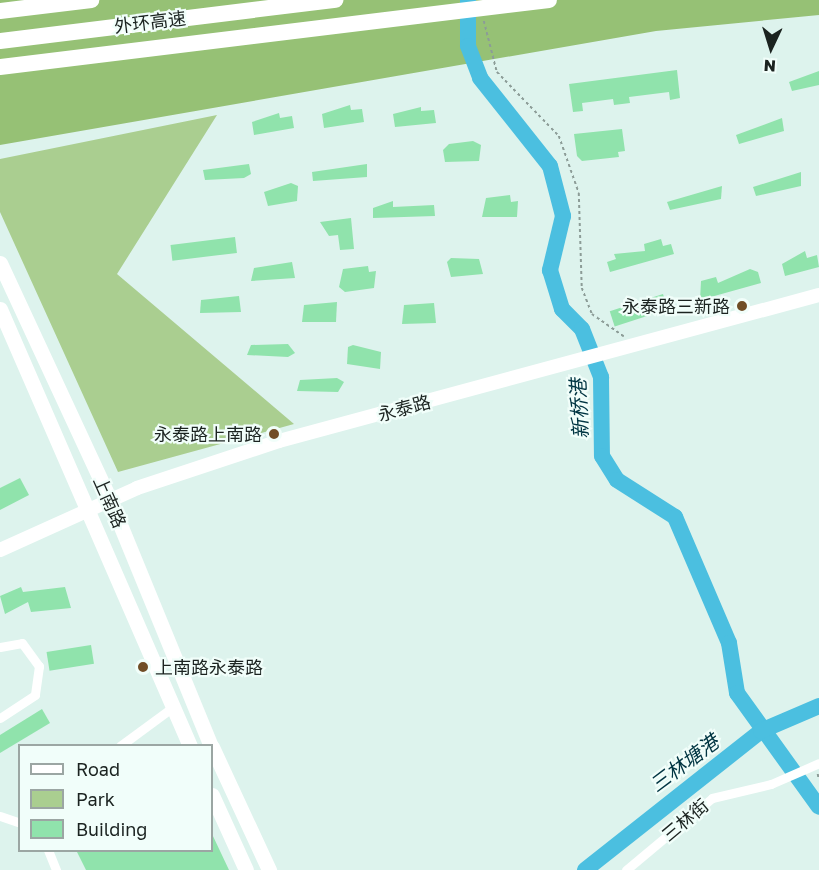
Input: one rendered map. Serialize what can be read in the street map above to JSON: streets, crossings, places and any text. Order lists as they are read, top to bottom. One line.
{"streets":{"highway":["外环高速"],"main road":["上南路"],"street":["永泰路","三林街"]},"crossings":[["永泰路","上南路"]],"water":["新桥港","三林塘港"],"places":["永泰路三新路","永泰路上南路","上南路永泰路"],"legend":["Road","Park","Building"],"north":"bottom"}
